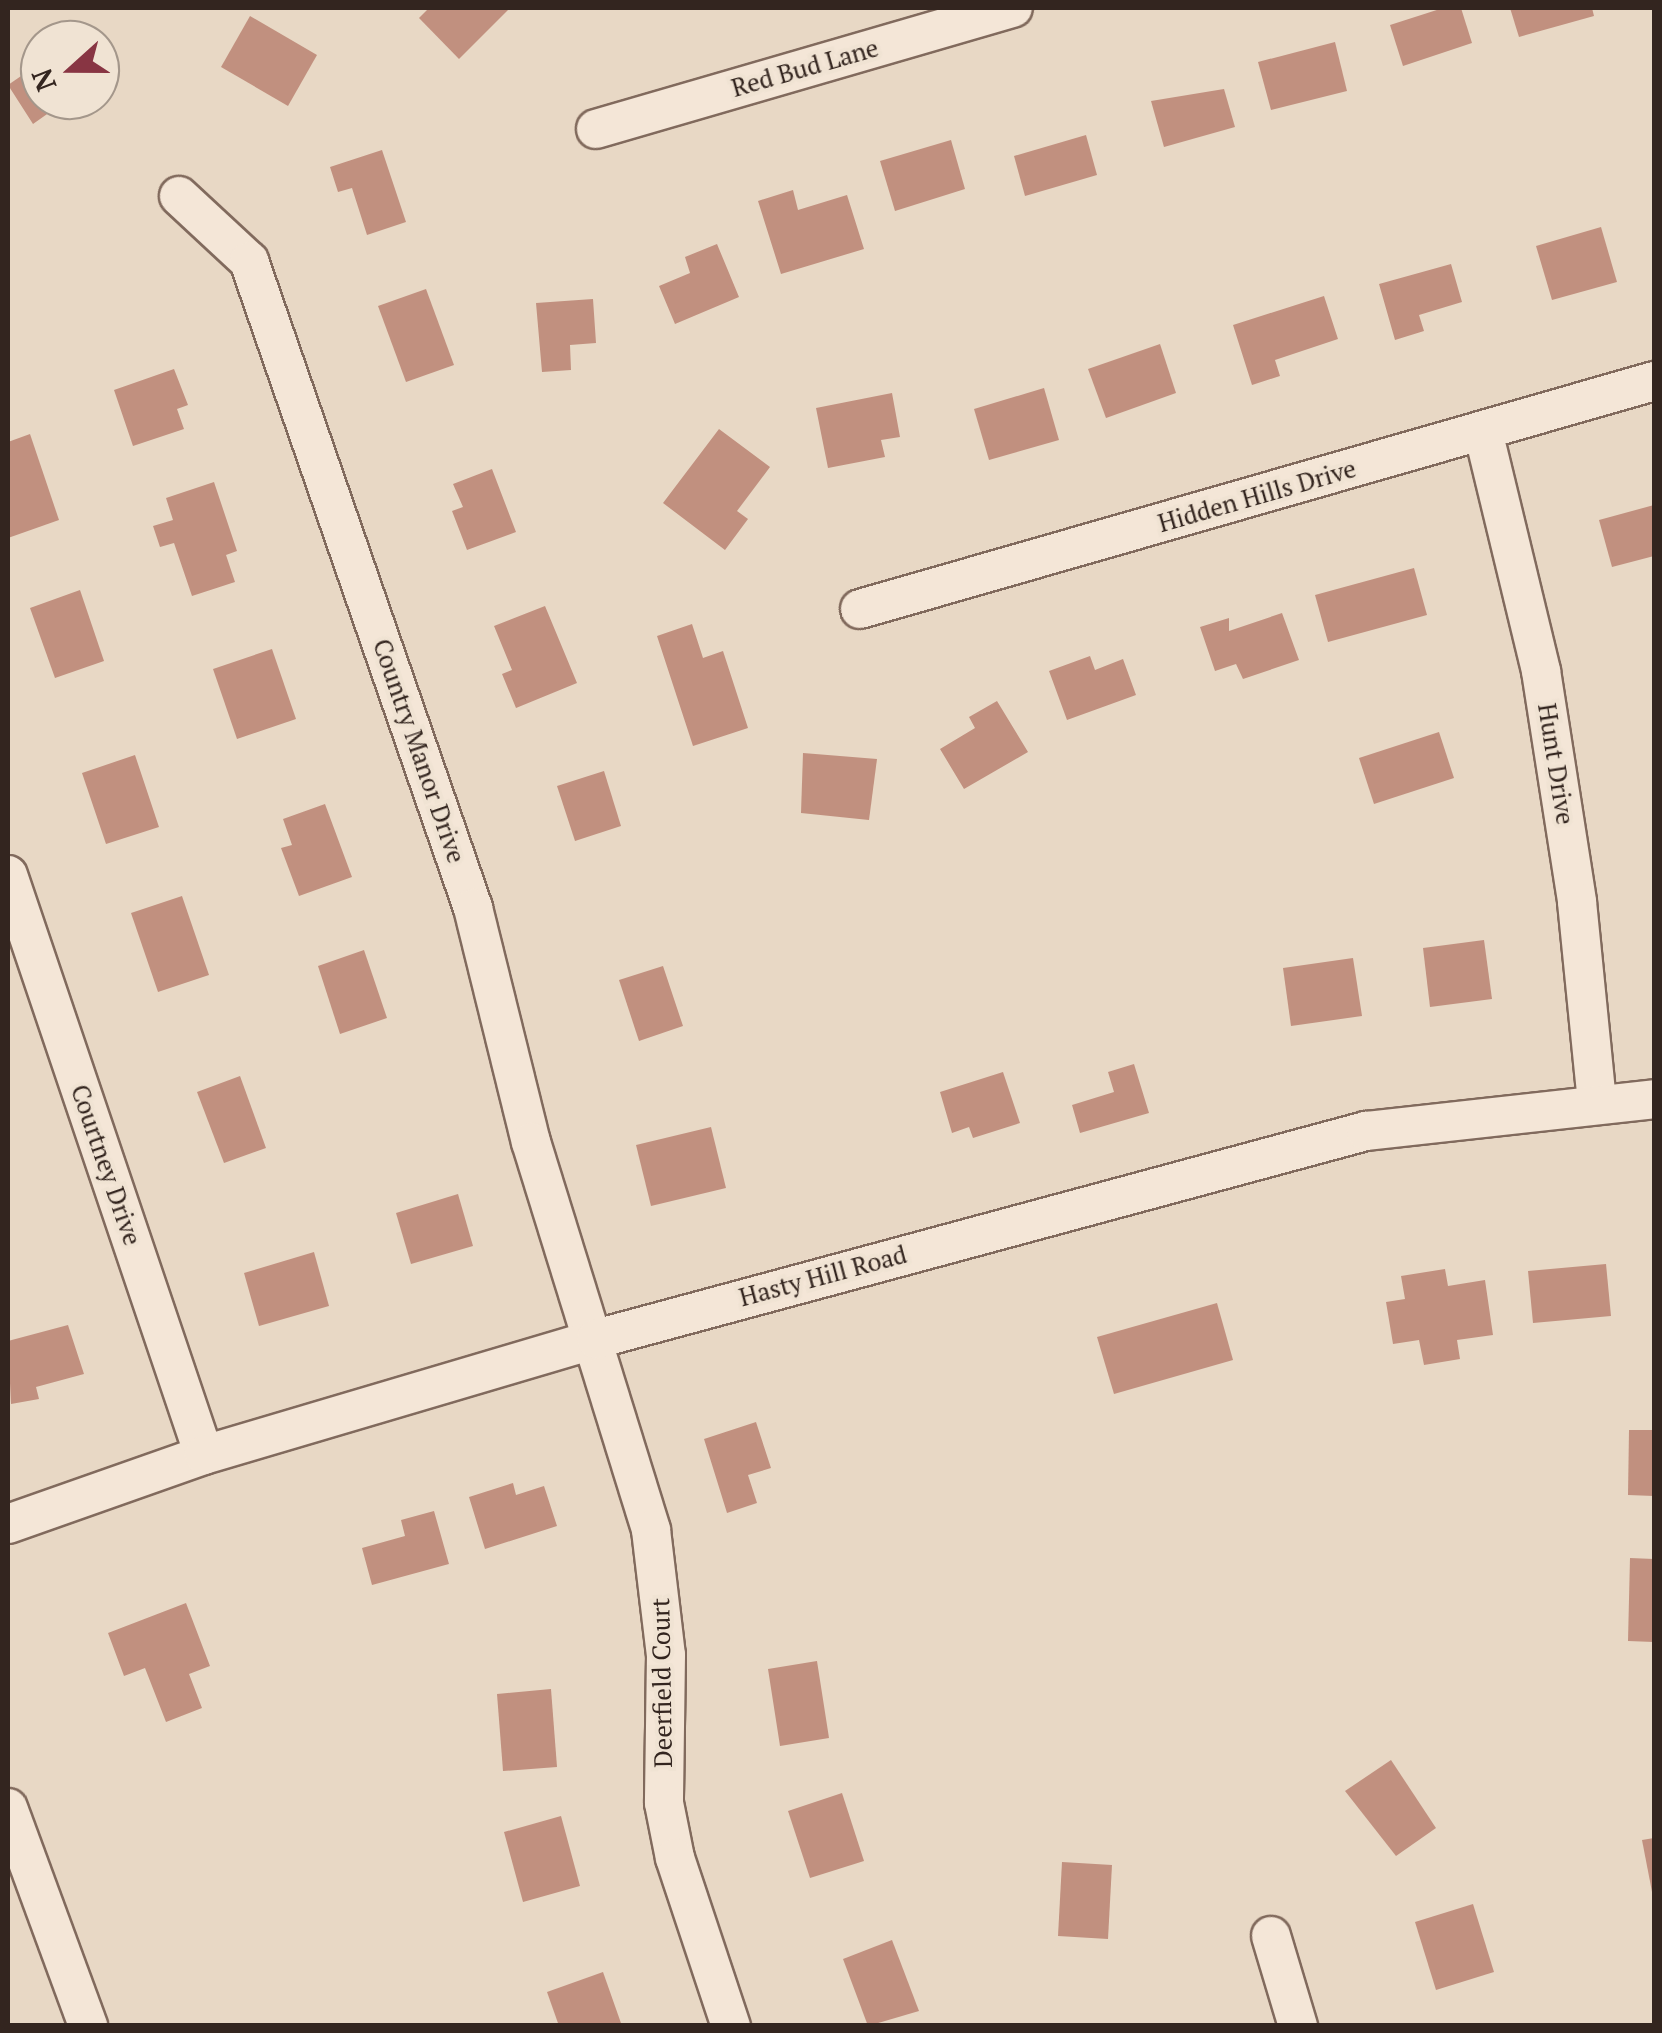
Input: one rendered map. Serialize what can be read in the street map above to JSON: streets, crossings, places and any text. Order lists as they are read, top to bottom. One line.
{"streets":{"street":["Red Bud Lane","Hidden Hills Drive","Country Manor Drive","Hunt Drive","Courtney Drive","Hasty Hill Road","Deerfield Court"]},"crossings":[["Hidden Hills Drive","Hunt Drive"],["Country Manor Drive","Hasty Hill Road"],["Country Manor Drive","Deerfield Court"],["Hunt Drive","Hasty Hill Road"],["Courtney Drive","Hasty Hill Road"],["Hasty Hill Road","Deerfield Court"]],"north":"left"}
